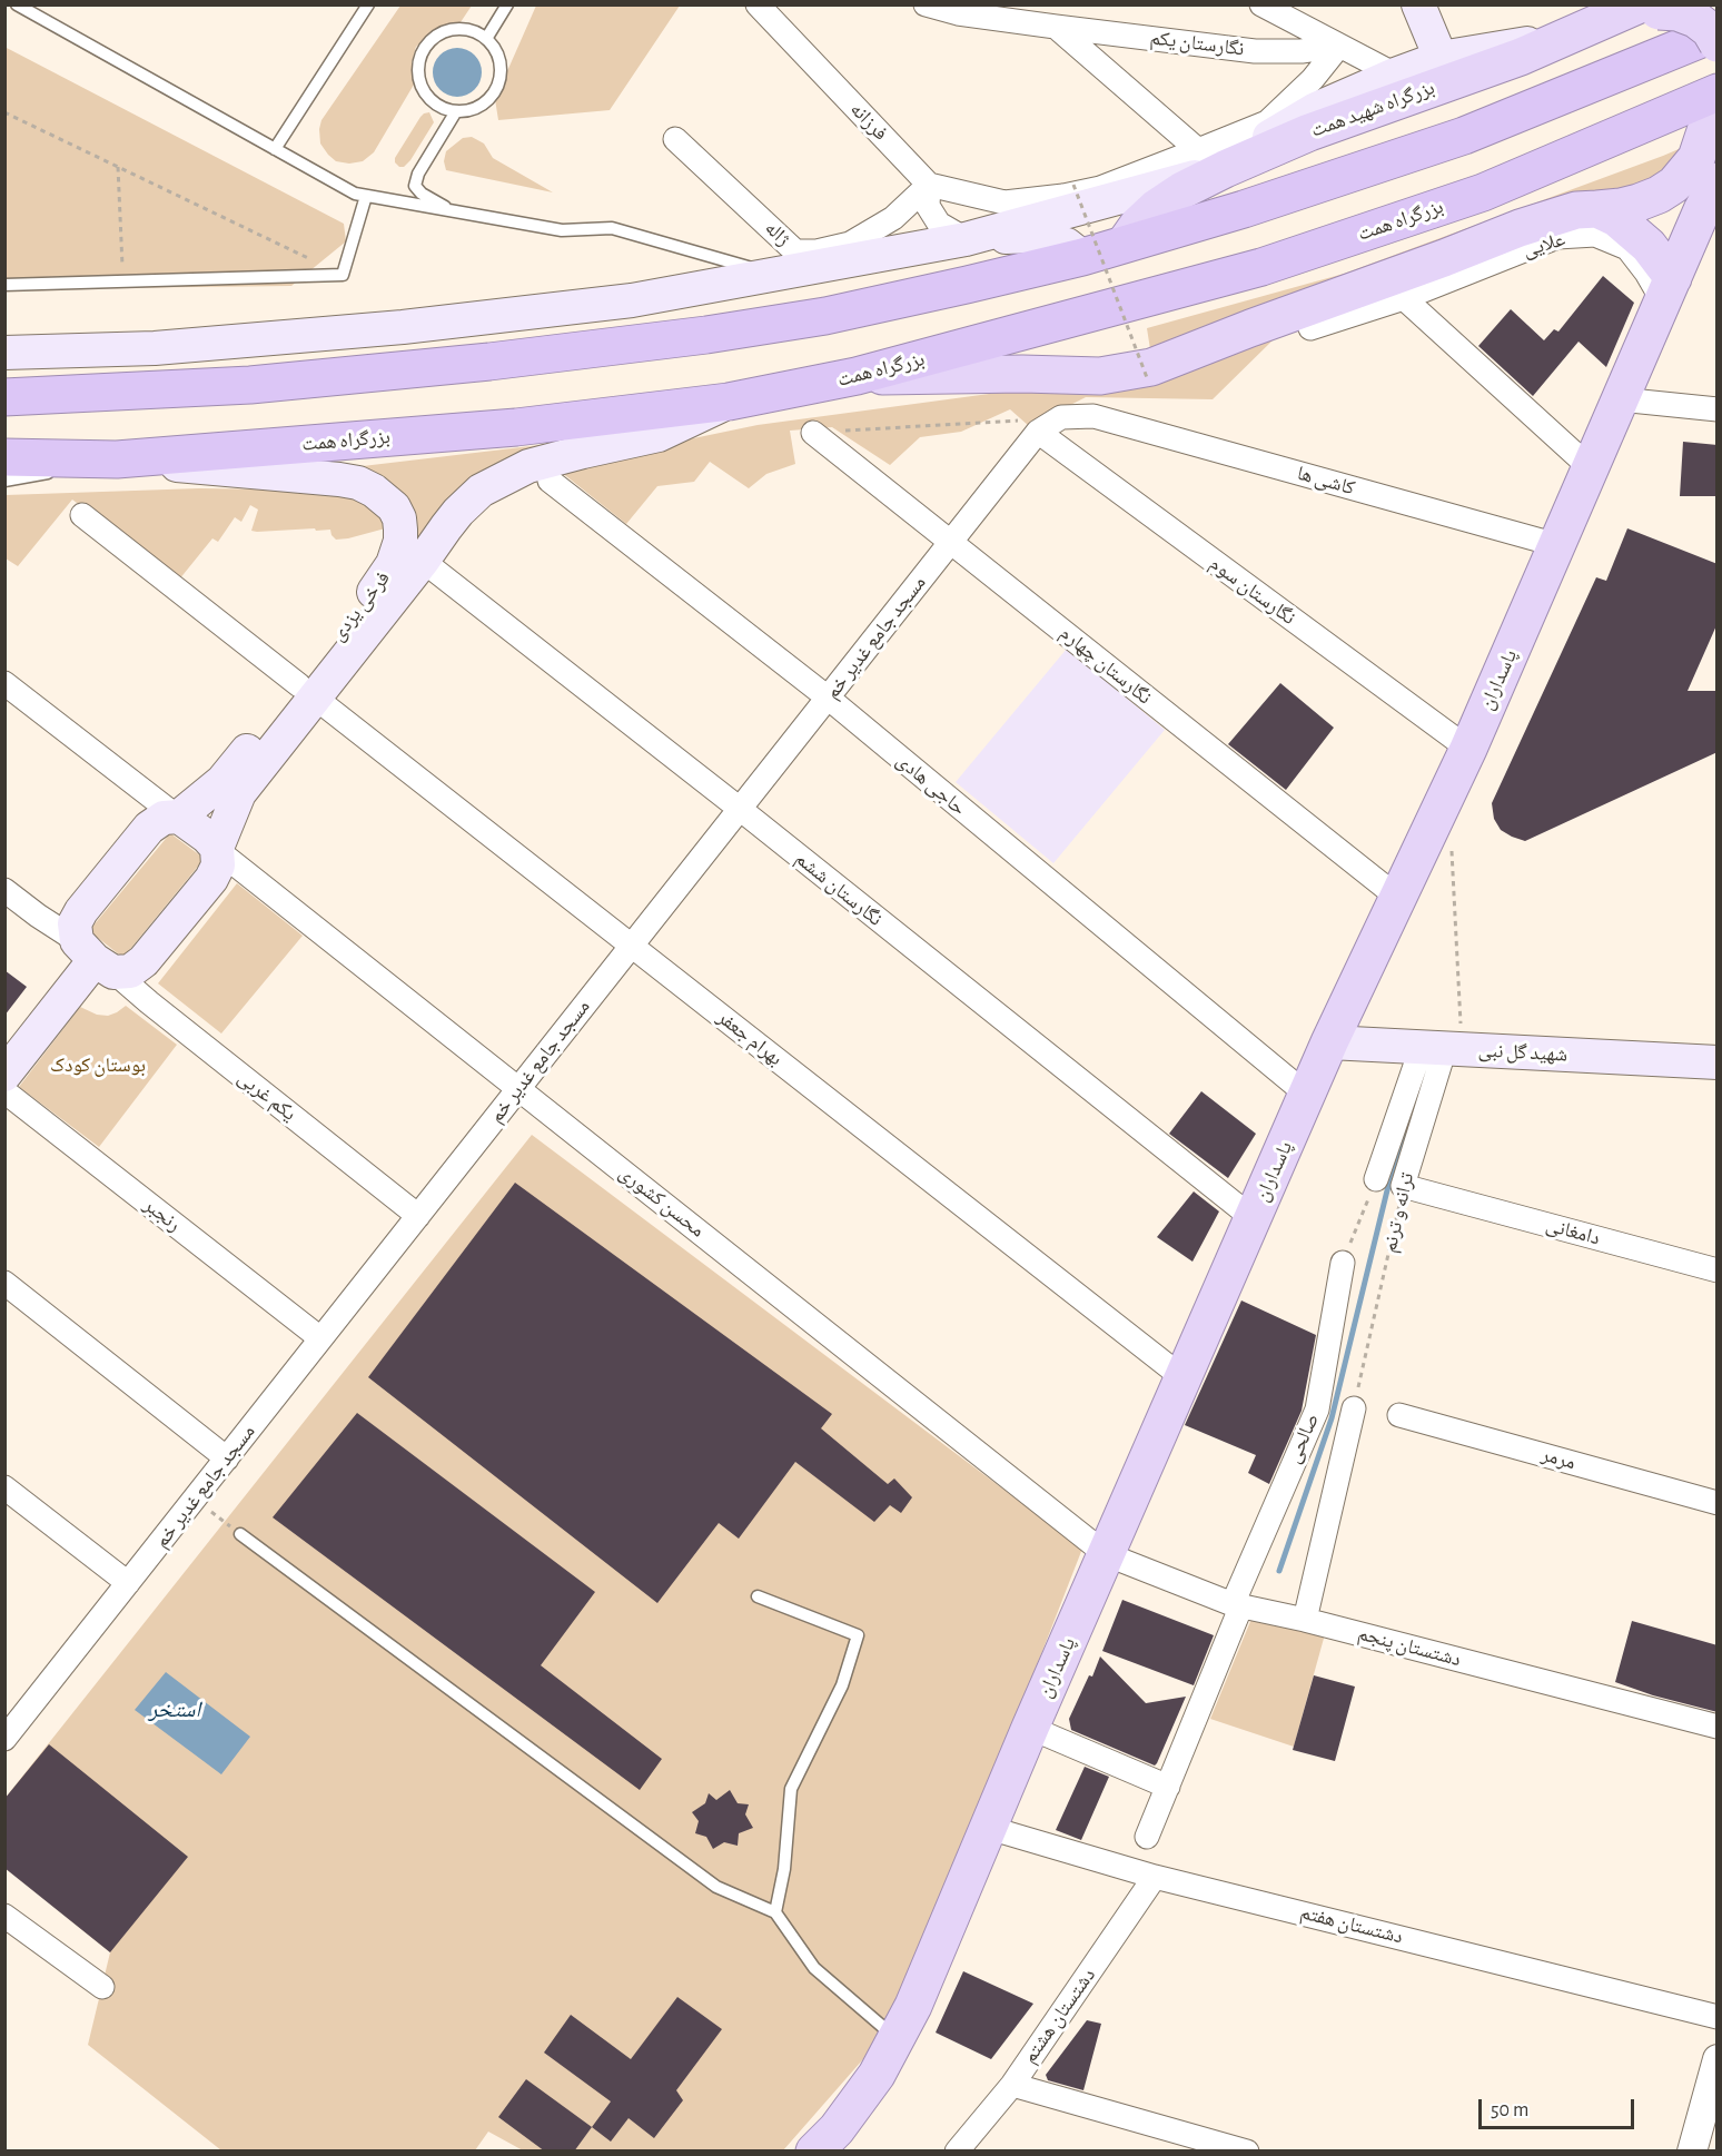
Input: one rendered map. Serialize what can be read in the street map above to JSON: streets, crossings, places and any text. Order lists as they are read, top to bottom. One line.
{"streets":{"highway":["بزرگراه همت"],"main road":["بزرگراه شهید همت","فرخی یزدی","پاسداران","شهید گل نبی"],"street":["نگارستان یکم","فرزانه","ژاله","علایی","کاشی ها","نگارستان سوم","مسجد جامع غدیر خم","نگارستان چهارم","حاجی هادی","نگارستان ششم","بهرام جعفر","یکم غربی","محسن کشوری","ترانه و ترنم","رنجبر","دامغانی","صالحی","مرمر","دشتستان پنجم","دشتستان هفتم","دشتستان هشتم"]},"crossings":[["فرزانه","ژاله"],["بزرگراه همت","فرخی یزدی"],["علایی","پاسداران"],["کاشی ها","مسجد جامع غدیر خم"],["کاشی ها","پاسداران"],["نگارستان سوم","مسجد جامع غدیر خم"],["نگارستان سوم","پاسداران"],["فرخی یزدی","نگارستان ششم"],["فرخی یزدی","بهرام جعفر"],["فرخی یزدی","یکم غربی"],["فرخی یزدی","محسن کشوری"],["مسجد جامع غدیر خم","نگارستان چهارم"],["مسجد جامع غدیر خم","حاجی هادی"],["مسجد جامع غدیر خم","نگارستان ششم"],["مسجد جامع غدیر خم","بهرام جعفر"],["مسجد جامع غدیر خم","یکم غربی"],["مسجد جامع غدیر خم","محسن کشوری"],["مسجد جامع غدیر خم","رنجبر"],["نگارستان چهارم","پاسداران"],["پاسداران","حاجی هادی"],["پاسداران","نگارستان ششم"],["پاسداران","بهرام جعفر"],["پاسداران","شهید گل نبی"],["پاسداران","محسن کشوری"],["پاسداران","دشتستان پنجم"],["پاسداران","دشتستان هفتم"],["شهید گل نبی","ترانه و ترنم"],["محسن کشوری","دشتستان پنجم"],["ترانه و ترنم","دامغانی"],["صالحی","دشتستان پنجم"],["دشتستان هفتم","دشتستان هشتم"]],"water":["استخر"],"parks":["بوستان کودک"],"scale_bar":"50 m"}
